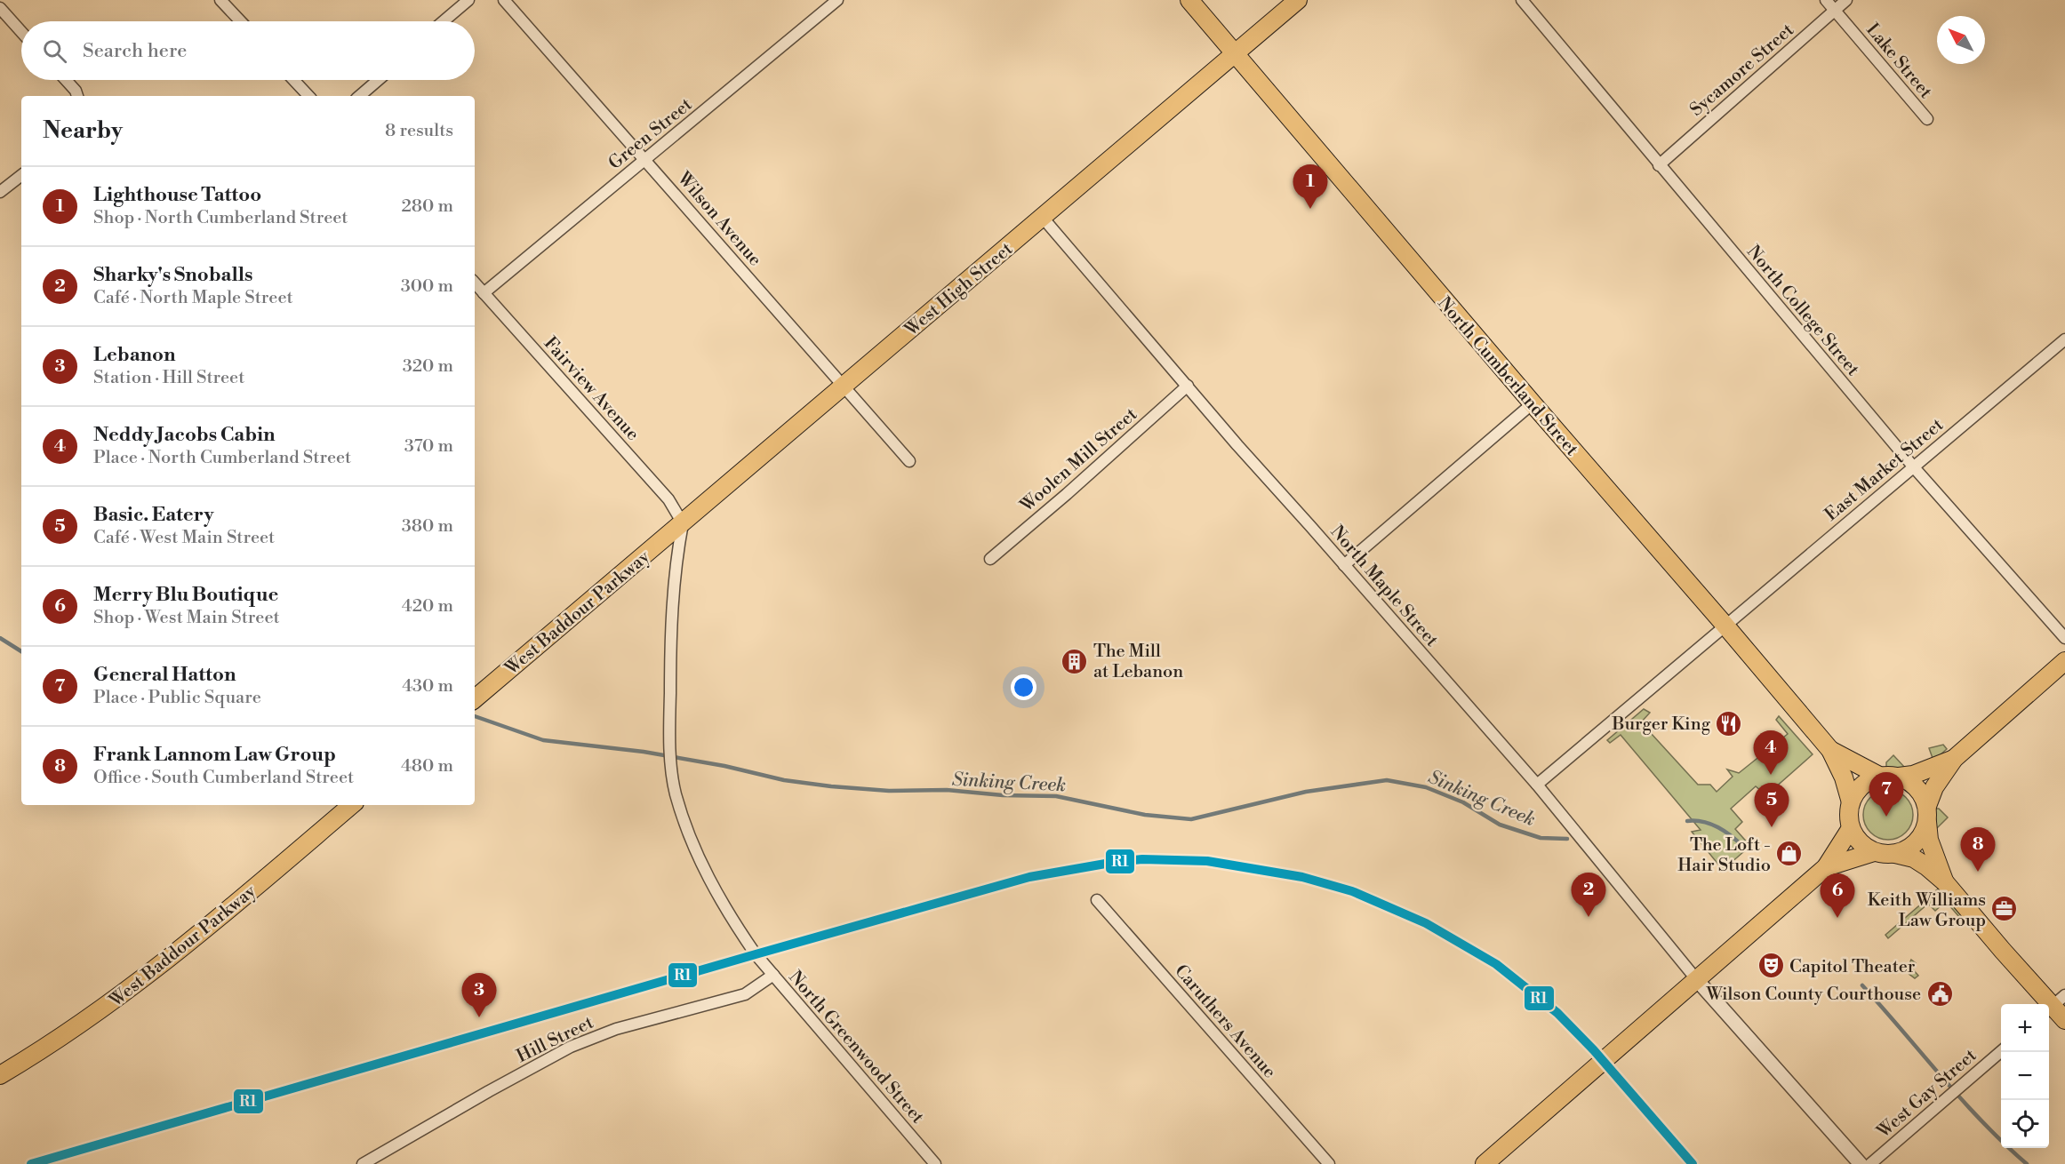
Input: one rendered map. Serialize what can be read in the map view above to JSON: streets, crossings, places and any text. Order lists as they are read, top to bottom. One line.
{"streets":{"main road":["West High Street","North Cumberland Street","West Baddour Parkway"],"street":["Lake Street","Sycamore Street","Green Street","Wilson Avenue","North College Street","Fairview Avenue","Woolen Mill Street","East Market Street","North Maple Street","Caruthers Avenue","Hill Street","North Greenwood Street","West Gay Street"]},"crossings":[["Lake Street","Sycamore Street"],["Sycamore Street","North College Street"],["Green Street","Wilson Avenue"],["Green Street","Fairview Avenue"],["Wilson Avenue","West High Street"],["West High Street","North Cumberland Street"],["West High Street","Fairview Avenue"],["West High Street","North Maple Street"],["West High Street","West Baddour Parkway"],["West High Street","North Greenwood Street"],["North College Street","East Market Street"],["North Cumberland Street","East Market Street"],["Fairview Avenue","West Baddour Parkway"],["Fairview Avenue","North Greenwood Street"],["Woolen Mill Street","North Maple Street"],["East Market Street","North Maple Street"],["West Baddour Parkway","North Greenwood Street"],["Hill Street","North Greenwood Street"]],"water":["Sinking Creek"],"places":{"building":["The Mill at Lebanon"],"restaurant":["Burger King"],"shop":["The Loft - Hair Studio"],"office":["Keith Williams Law Group"],"theatre":["Capitol Theater"],"public building":["Wilson County Courthouse"]},"lines":["transit line R1"],"north":"top left","page":{"search":"Search here","heading":["Nearby","8 results"],"pins":["1","4","7","5","8","2","6","3"],"list":[{"mark":"1","name":"Lighthouse Tattoo","note":"Shop · North Cumberland Street","value":"280 m"},{"mark":"2","name":"Sharky's Snoballs","note":"Café · North Maple Street","value":"300 m"},{"mark":"3","name":"Lebanon","note":"Station · Hill Street","value":"320 m"},{"mark":"4","name":"Neddy Jacobs Cabin","note":"Place · North Cumberland Street","value":"370 m"},{"mark":"5","name":"Basic. Eatery","note":"Café · West Main Street","value":"380 m"},{"mark":"6","name":"Merry Blu Boutique","note":"Shop · West Main Street","value":"420 m"},{"mark":"7","name":"General Hatton","note":"Place · Public Square","value":"430 m"},{"mark":"8","name":"Frank Lannom Law Group","note":"Office · South Cumberland Street","value":"480 m"}],"map_buttons":["+","−"]}}
